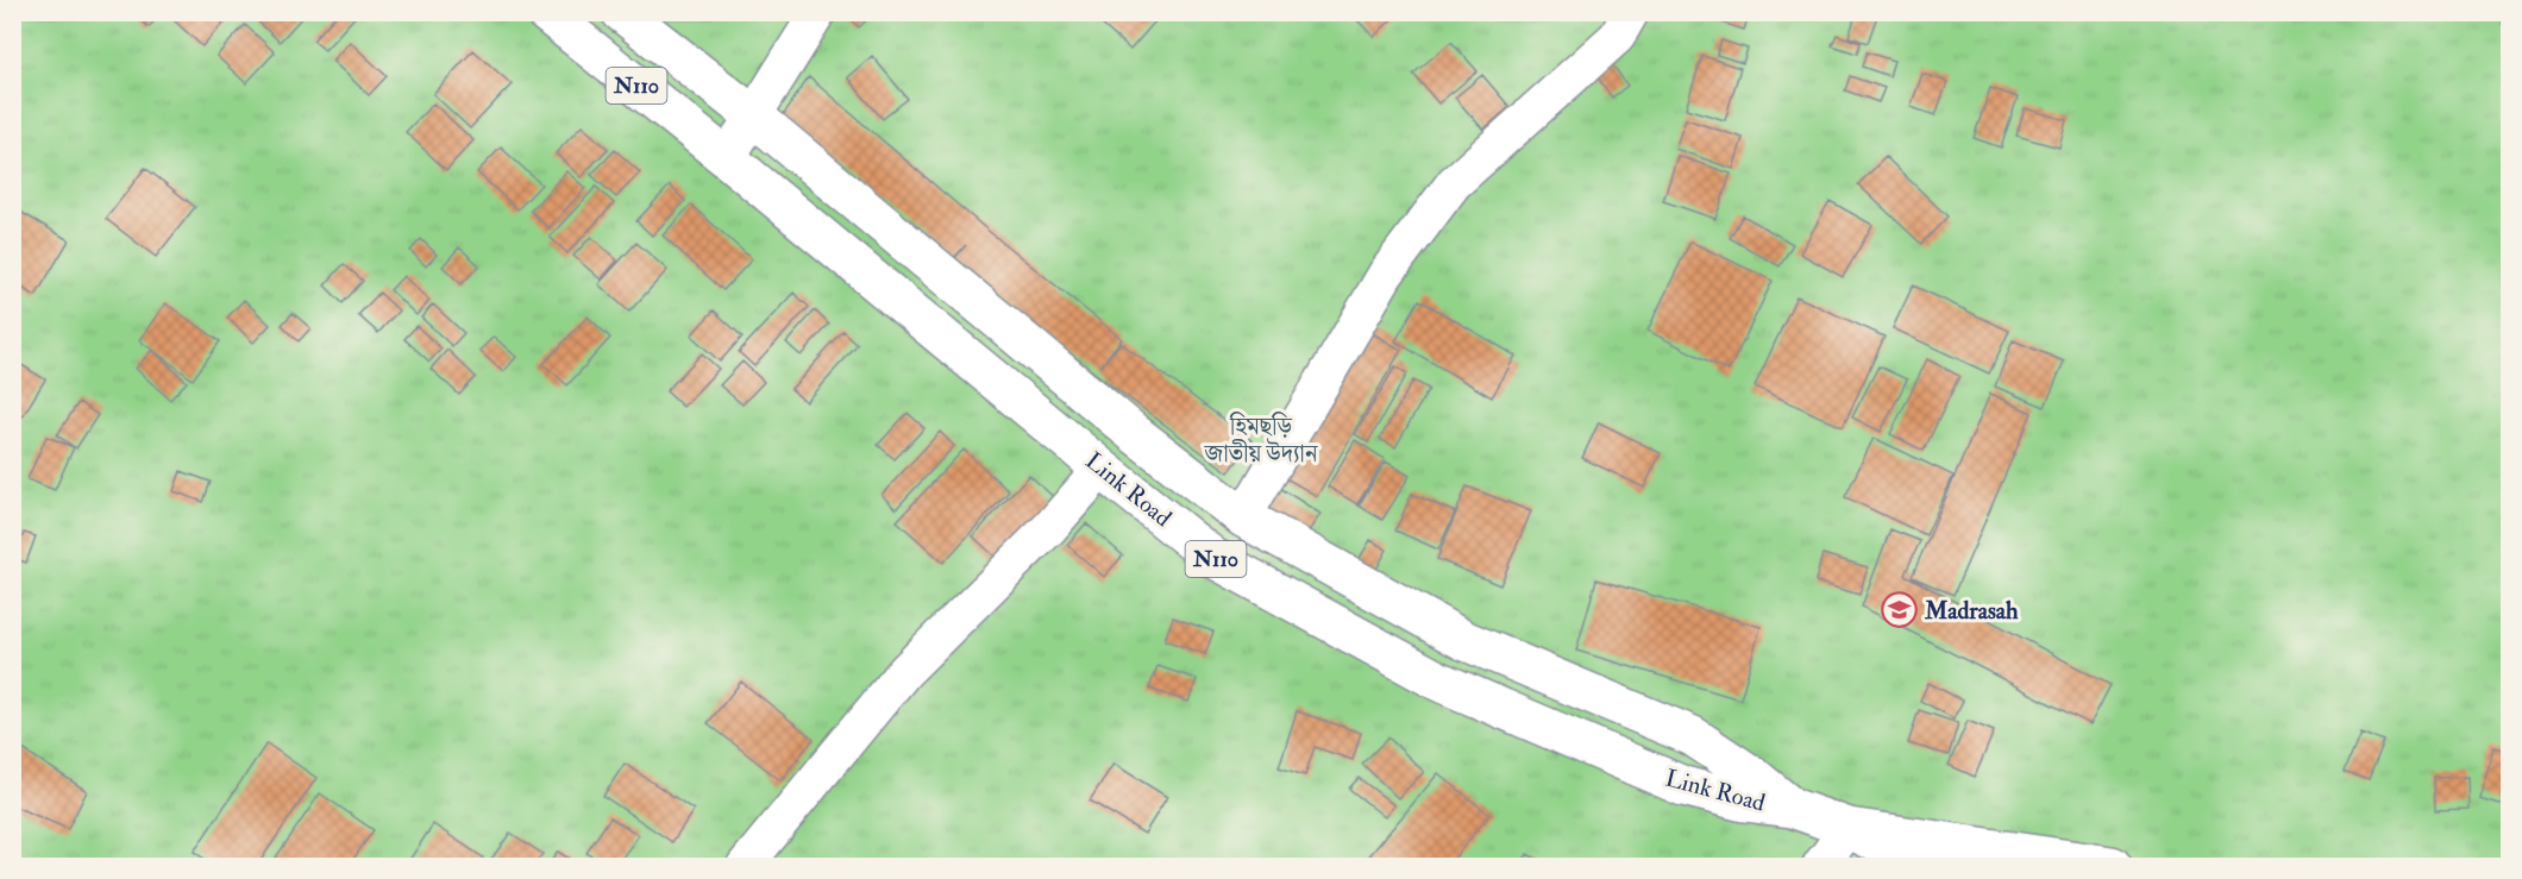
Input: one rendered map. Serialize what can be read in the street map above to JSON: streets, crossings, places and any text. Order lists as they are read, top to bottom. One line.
{"streets":{"main road":["N110","Link Road"]},"crossings":[["N110","Link Road"]],"parks":["হিমছড়ি জাতীয় উদ্যান"],"places":{"school or university":["Madrasah"]}}
